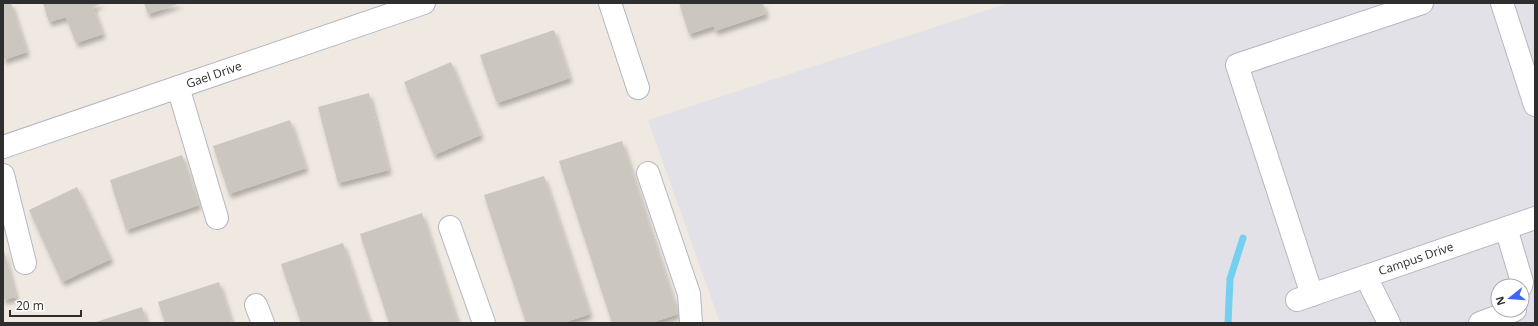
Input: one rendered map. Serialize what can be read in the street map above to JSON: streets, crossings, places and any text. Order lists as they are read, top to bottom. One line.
{"streets":{"street":["Gael Drive","Campus Drive"]},"scale_bar":"20 m","north":"left"}
